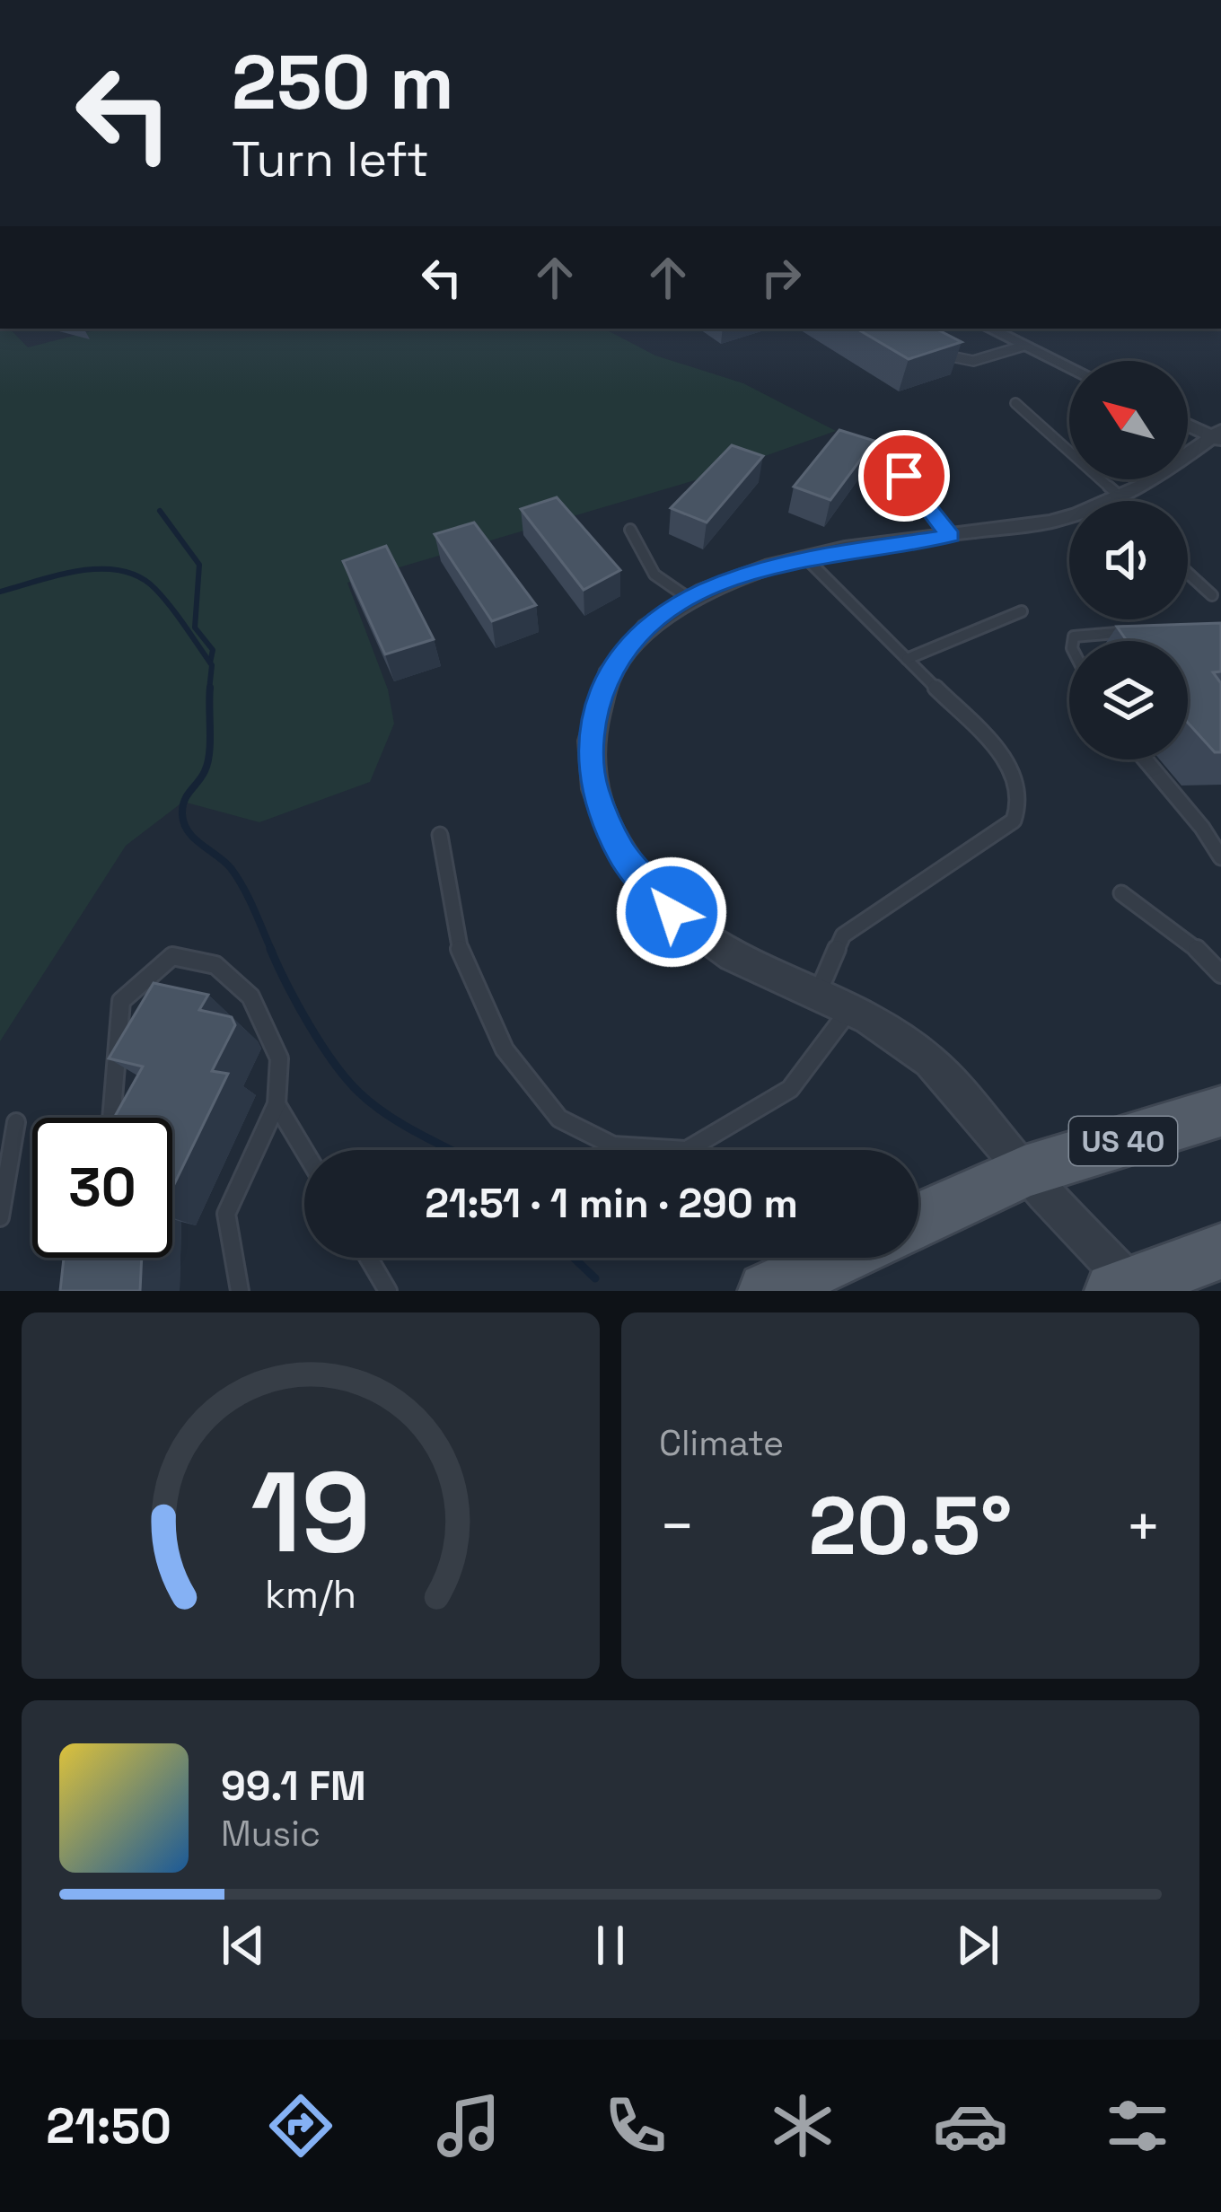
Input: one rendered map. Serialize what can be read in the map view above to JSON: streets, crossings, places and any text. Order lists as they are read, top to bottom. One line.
{"streets":{"main road":["US 40"]},"north":"top left","page":{"turn":["250 m","Turn left"],"limit":"30","trip":"21:51 · 1 min · 290 m","tile":"Climate","heat":["−","20.5°","+"],"song":["99.1 FM","Music"],"tabs":"21:50","gauge":["19","km/h"]}}
